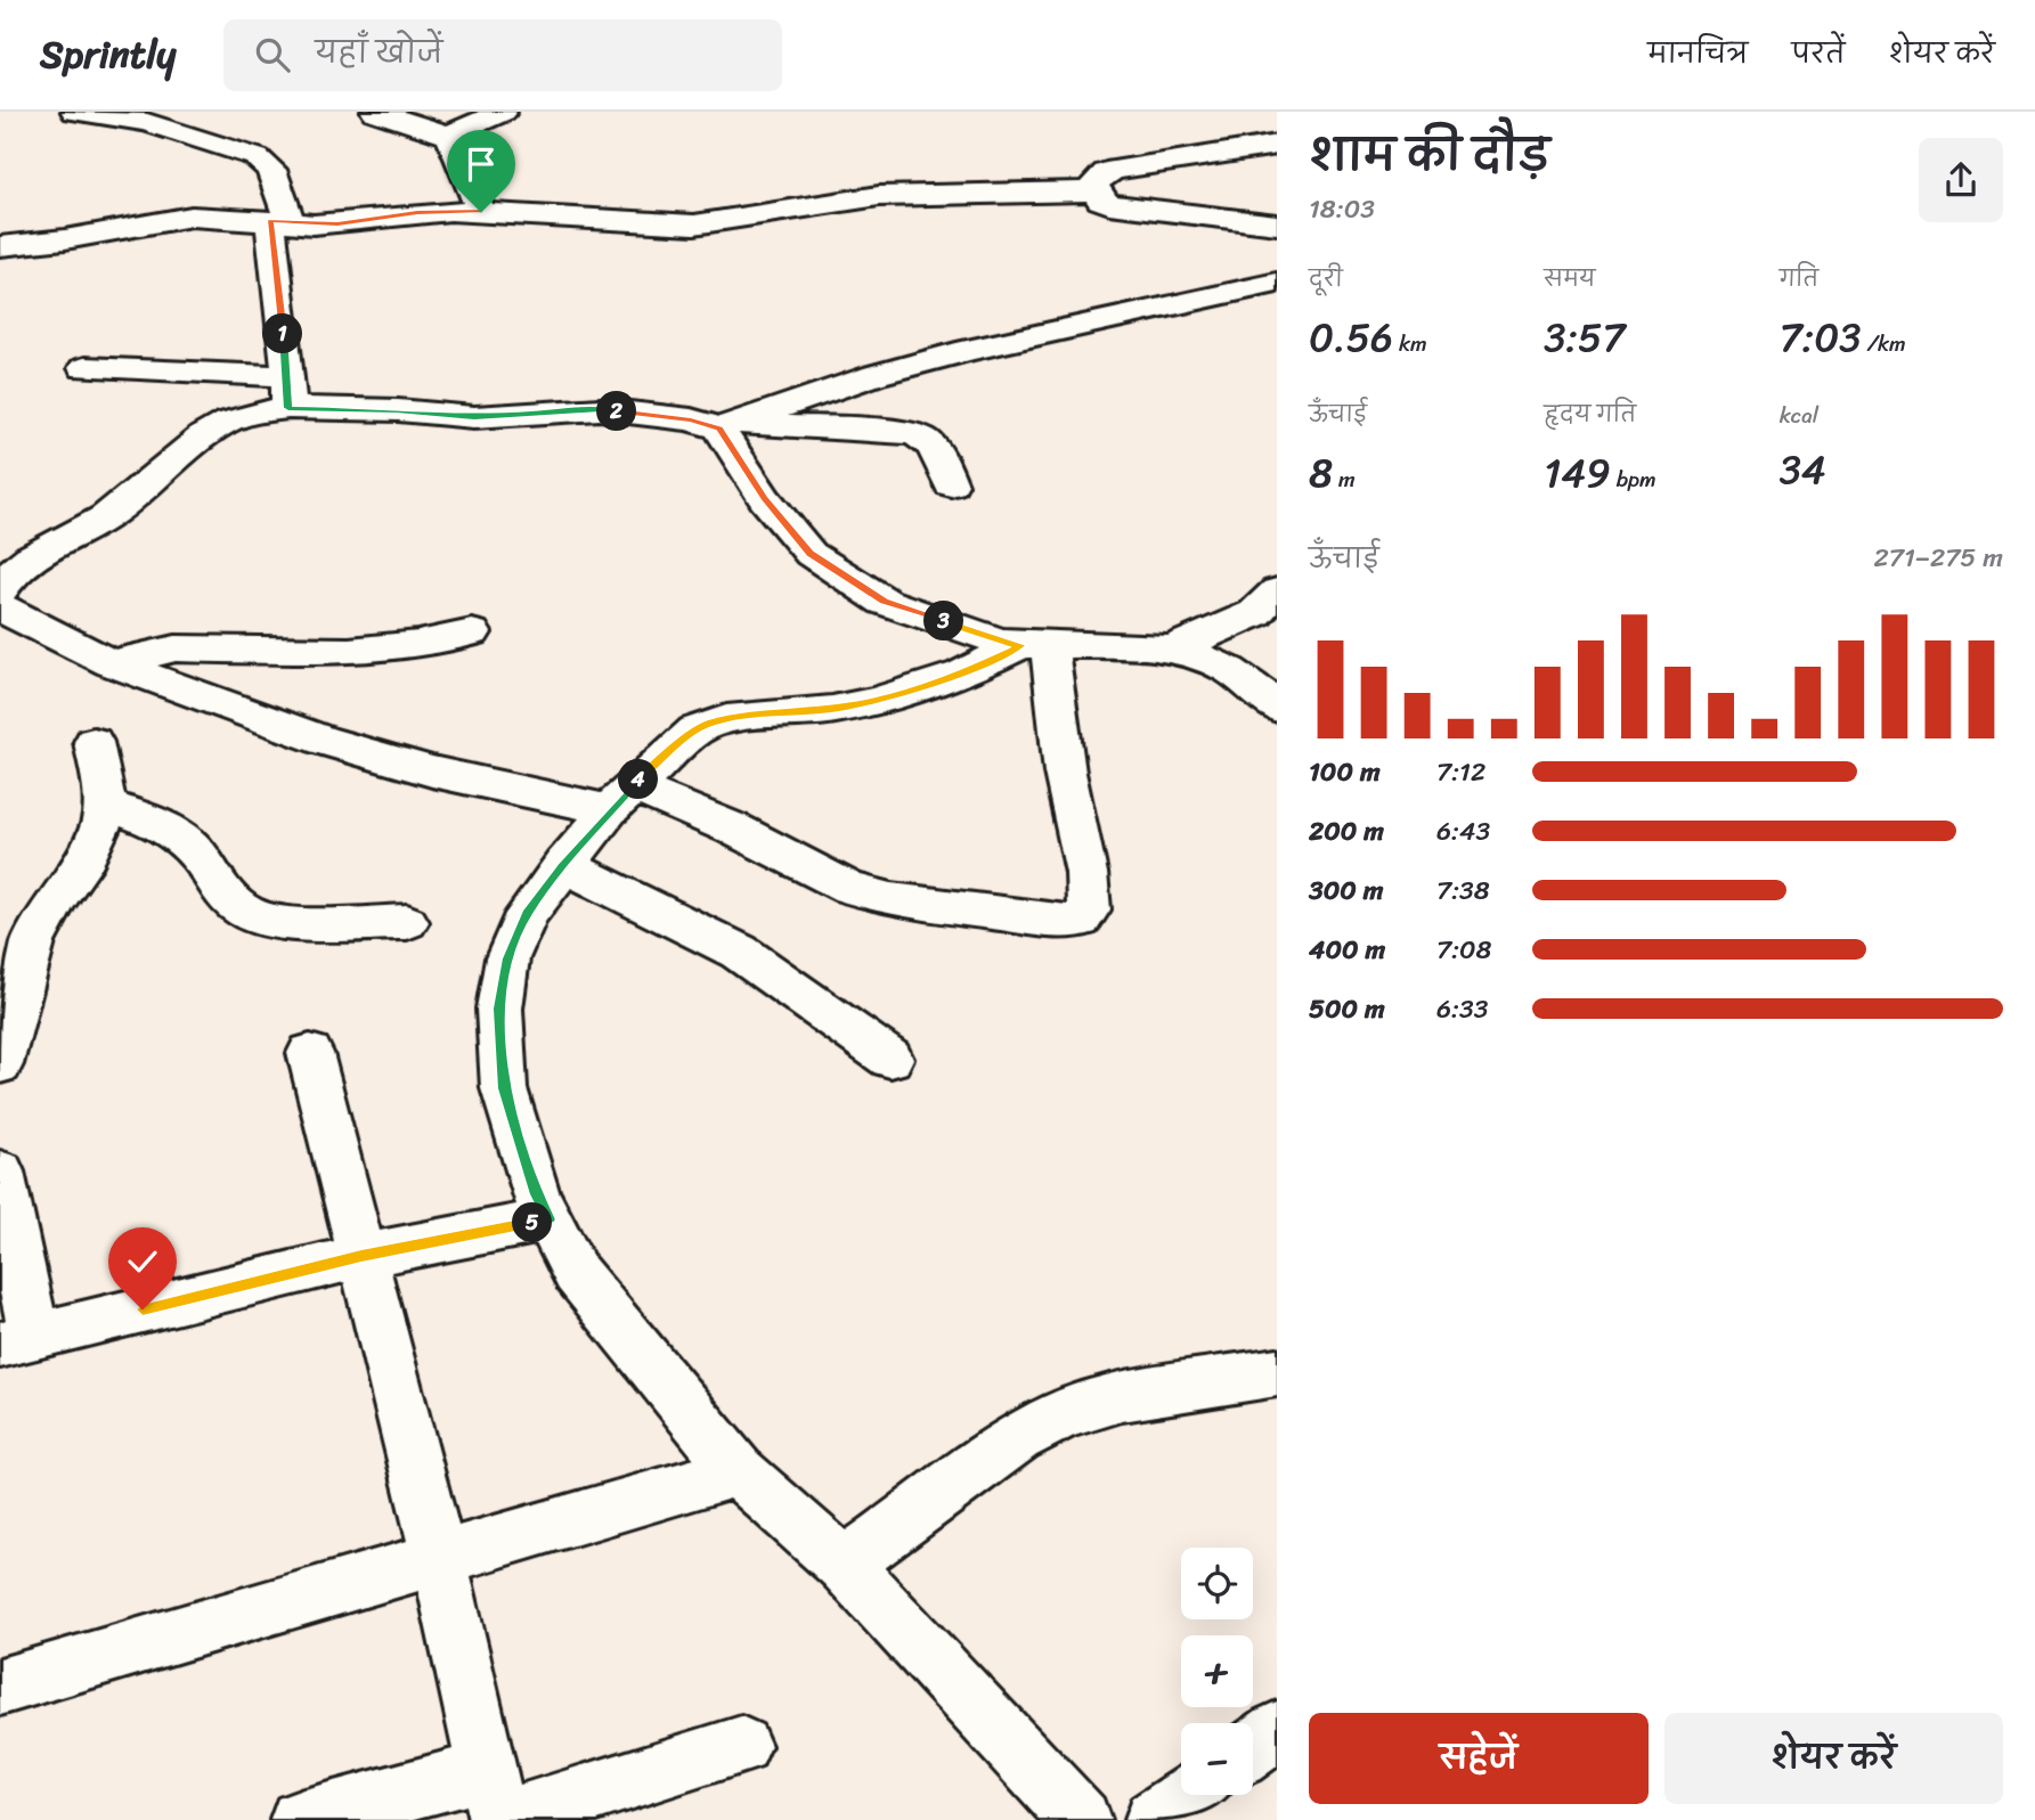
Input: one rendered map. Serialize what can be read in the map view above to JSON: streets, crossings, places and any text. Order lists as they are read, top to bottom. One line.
{"page":{"header":"Sprintly","search":"यहाँ खोजें","nav":["मानचित्र","परतें","शेयर करें"],"heading":["शाम की दौड़","18:03"],"stats":[["दूरी","0.56 km"],["समय","3:57"],["गति","7:03 /km"],["ऊँचाई","8 m"],["हृदय गति","149 bpm"],["kcal","34"]],"pins":["1","2","3","4","5"],"chart":["ऊँचाई","271–275 m"],"list":[{"name":"100 m","note":"7:12"},{"name":"200 m","note":"6:43"},{"name":"300 m","note":"7:38"},{"name":"400 m","note":"7:08"},{"name":"500 m","note":"6:33"}],"map_buttons":["+","−"],"buttons":["सहेजें","शेयर करें"]}}
